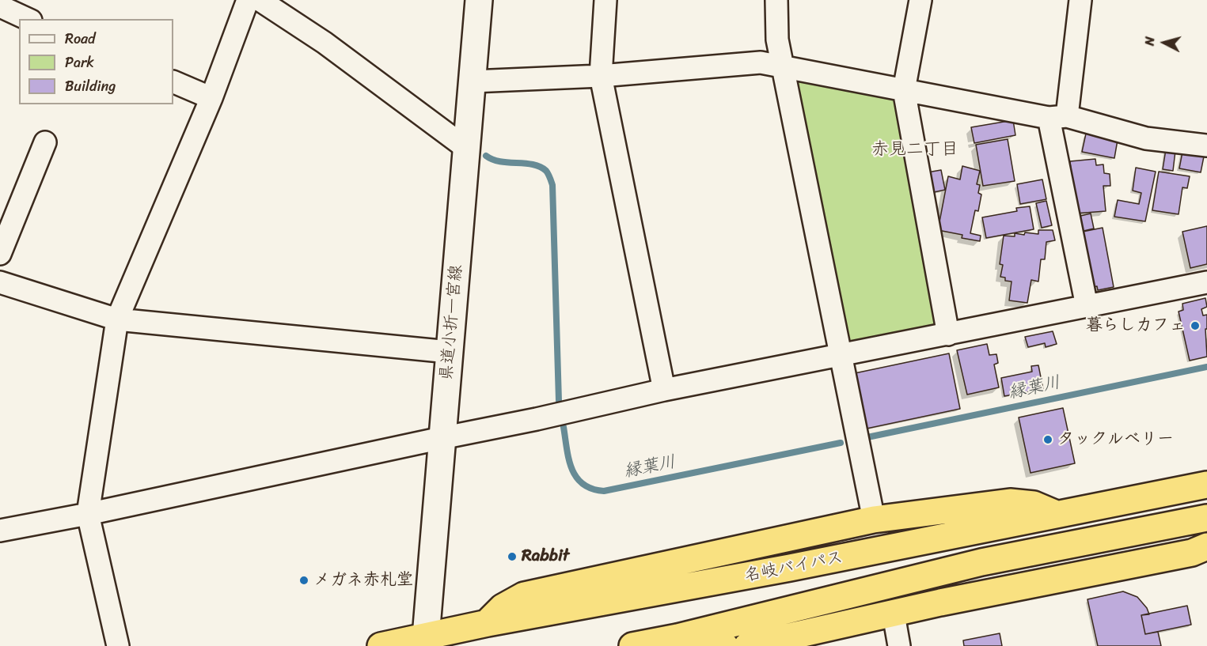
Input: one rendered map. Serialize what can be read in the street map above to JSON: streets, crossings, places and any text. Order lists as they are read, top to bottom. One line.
{"streets":{"highway":["名岐バイパス"],"main road":["県道小折一宮線"]},"crossings":[["県道小折一宮線","名岐バイパス"]],"districts":["赤見二丁目"],"water":["縁葉川"],"places":["暮らしカフェ","タックルベリー","Rabbit","メガネ赤札堂"],"legend":["Road","Park","Building"],"north":"left"}
